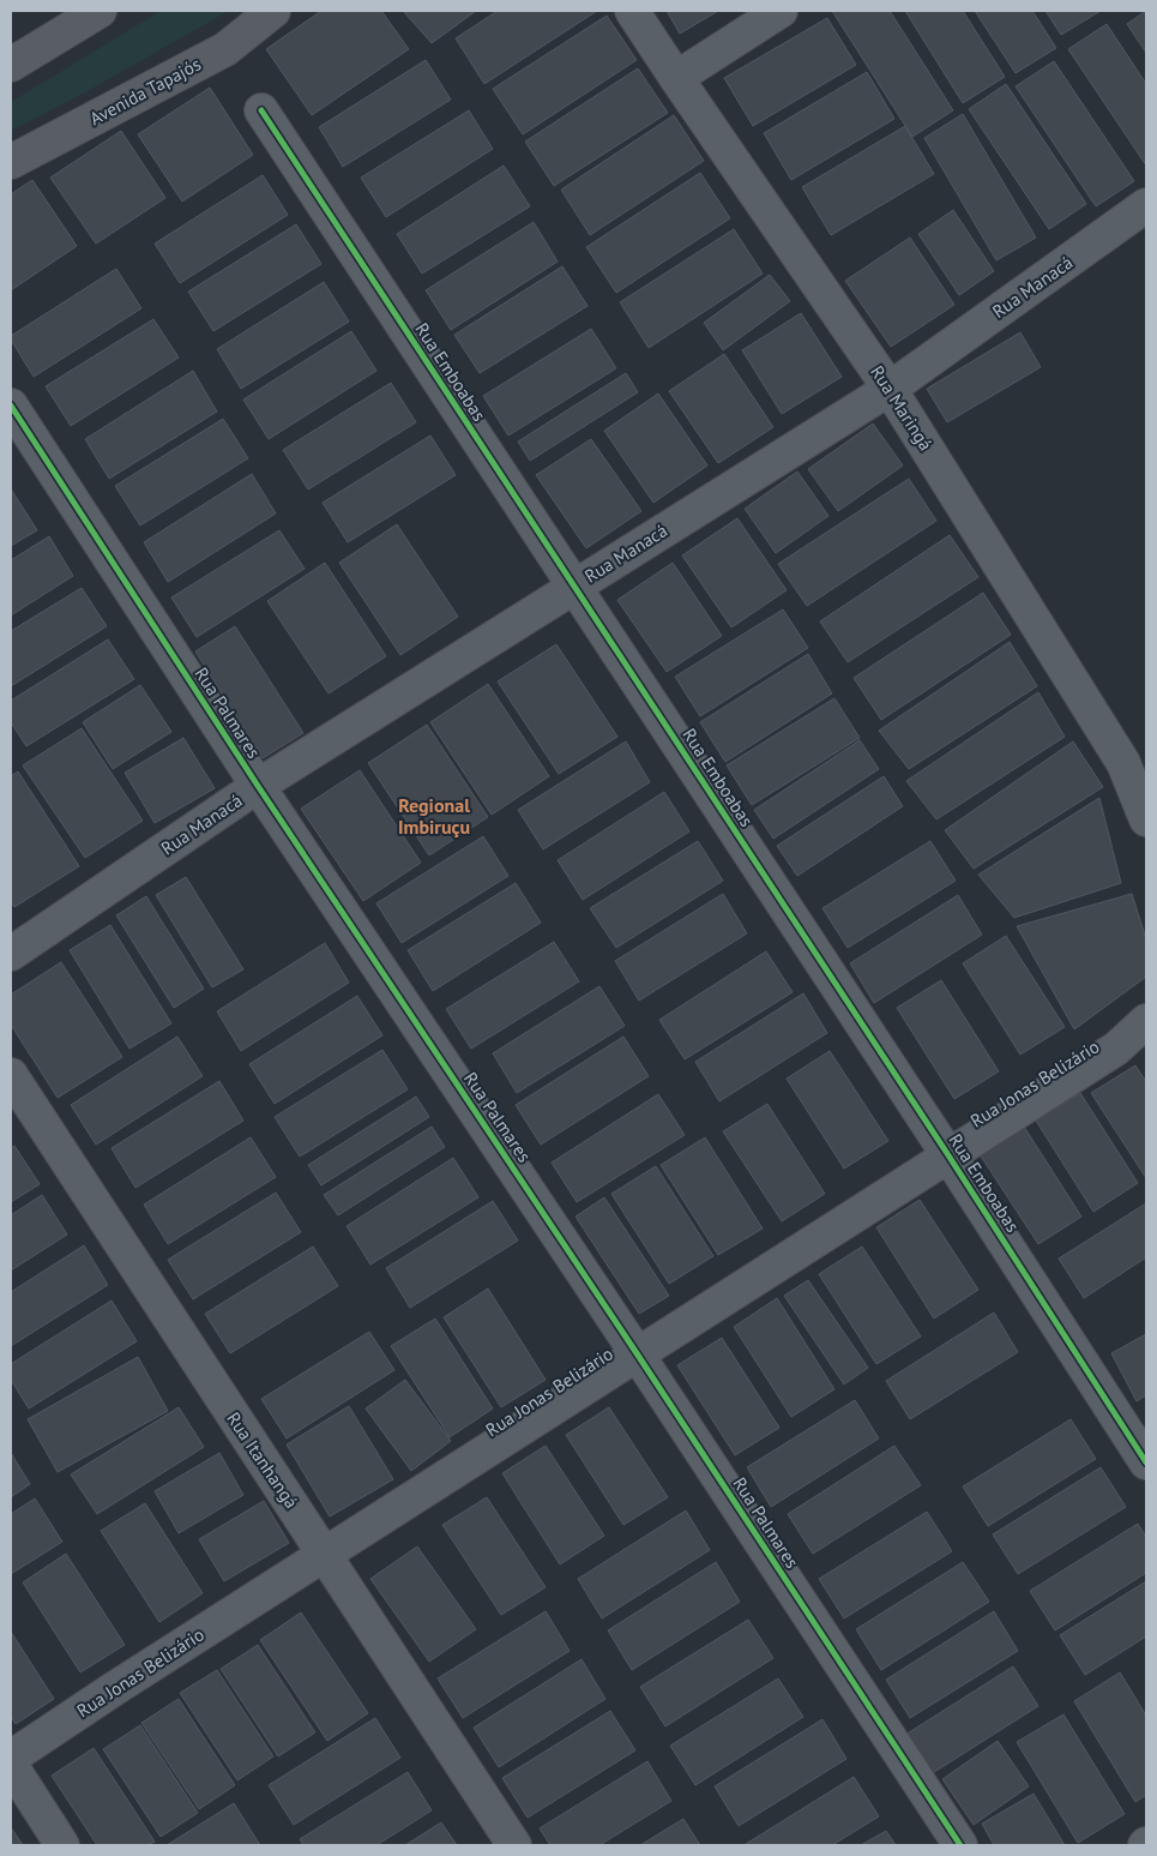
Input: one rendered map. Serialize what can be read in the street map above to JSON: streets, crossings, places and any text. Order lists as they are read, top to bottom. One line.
{"streets":{"main road":["Avenida Tapajós"],"street":["Rua Manacá","Rua Emboabas","Rua Maringá","Rua Palmares","Rua Jonas Belizário","Rua Itanhangá"]},"crossings":[["Rua Manacá","Rua Emboabas"],["Rua Manacá","Rua Maringá"],["Rua Manacá","Rua Palmares"],["Rua Emboabas","Rua Jonas Belizário"],["Rua Palmares","Rua Jonas Belizário"],["Rua Jonas Belizário","Rua Itanhangá"]],"districts":["Regional Imbiruçu"]}
